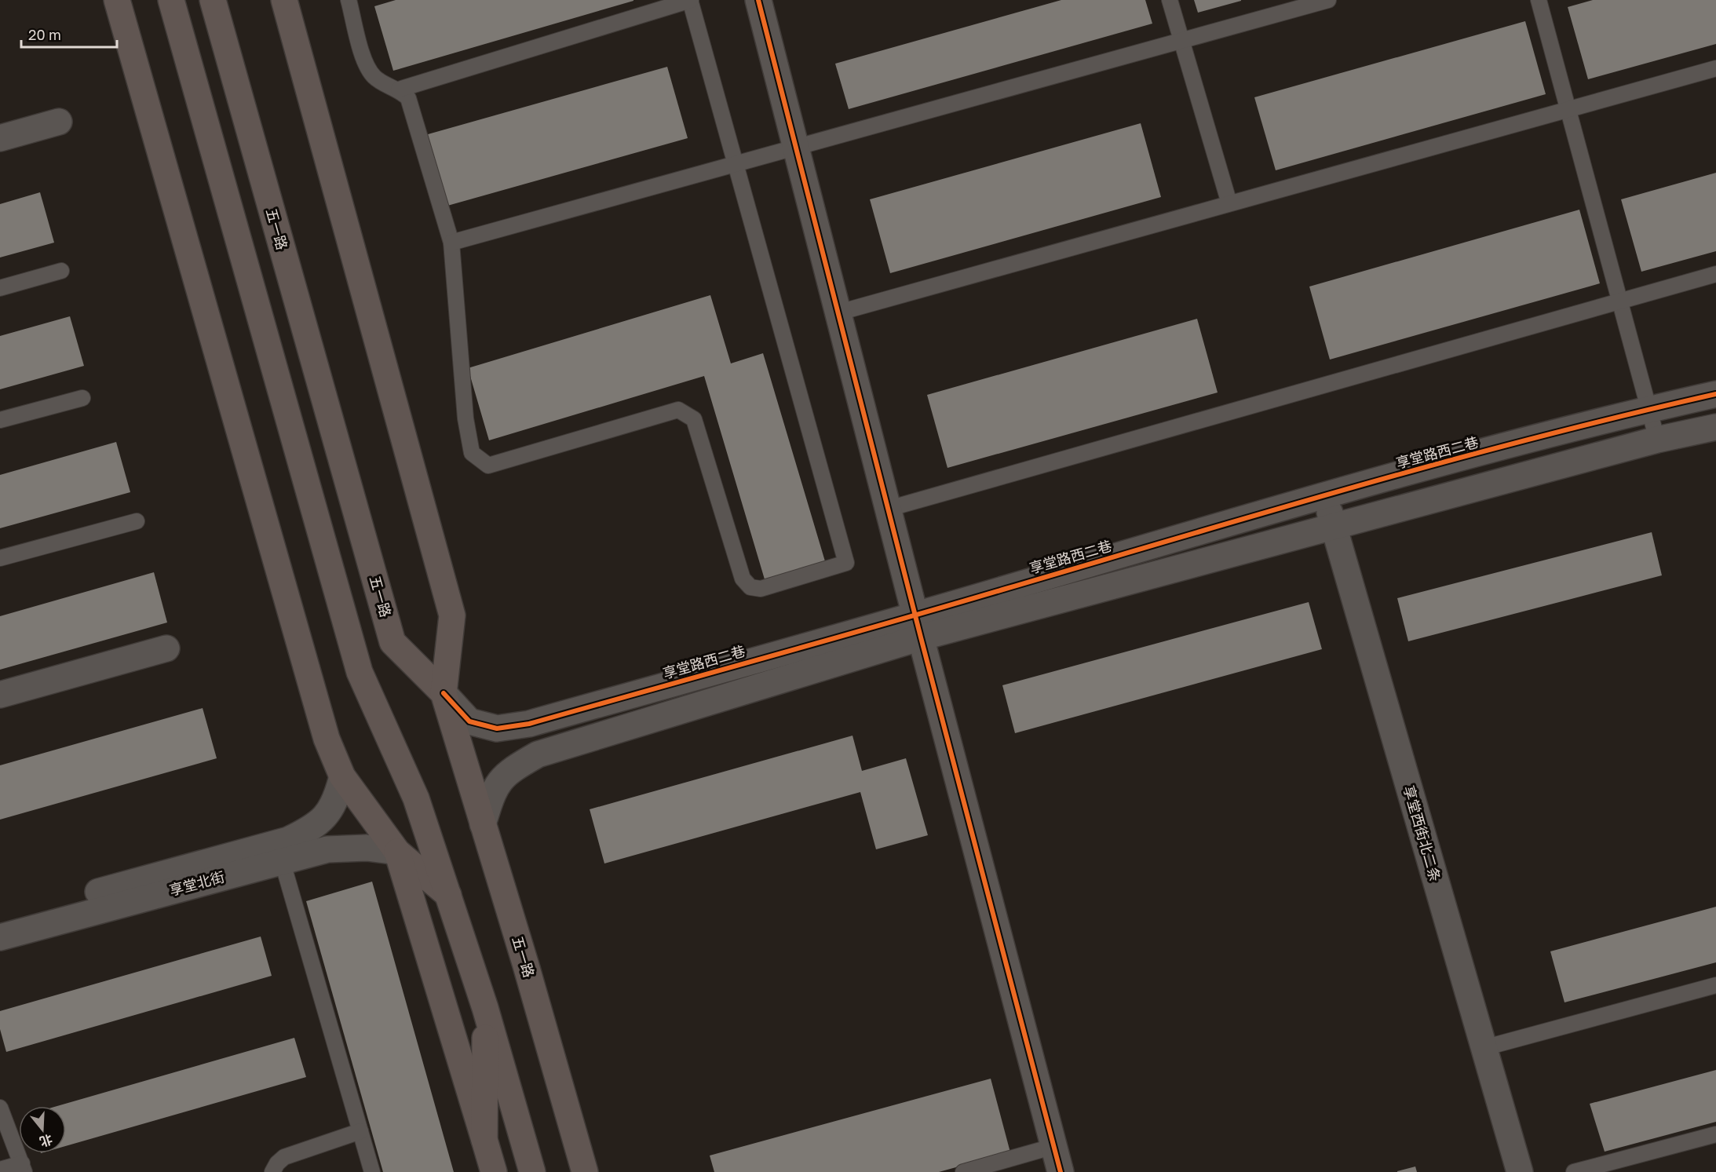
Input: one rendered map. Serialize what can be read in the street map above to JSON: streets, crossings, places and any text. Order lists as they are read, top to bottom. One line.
{"streets":{"main road":["五一路"],"street":["享堂路西二巷","享堂西街北二条","享堂北街"]},"crossings":[["五一路","享堂路西二巷"],["享堂路西二巷","享堂西街北二条"]],"scale_bar":"20 m","north":"bottom"}
